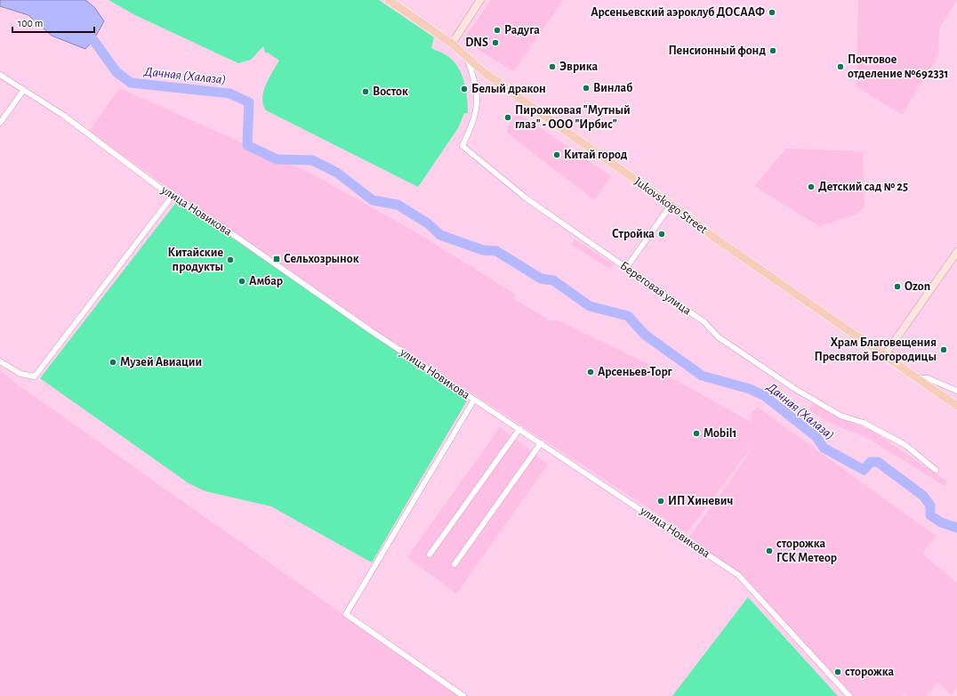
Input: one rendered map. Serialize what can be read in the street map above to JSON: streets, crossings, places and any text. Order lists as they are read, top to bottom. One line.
{"streets":{"main road":["Jukovskogo Street"],"street":["улица Новикова","Береговая улица"]},"crossings":[["Jukovskogo Street","Береговая улица"]],"water":["Дачная (Халаза)"],"places":{"other":["Арсеньевский аэроклуб ДОСААФ","Радуга","DNS","Пенсионный фонд","Эврика","Почтовое отделение №692331","Винлаб","Белый дракон","Восток","Пирожковая \"Мутный глаз\" - ООО \"Ирбис\"","Китай город","Детский сад № 25","Стройка","Китайские продукты","Амбар","Ozon","Храм Благовещения Пресвятой Богородицы","Музей Авиации","Арсеньев-Торг","Mobil1","ИП Хиневич","сторожка ГСК Метеор","сторожка"],"transit":["Сельхозрынок"]},"scale_bar":"100 m"}
